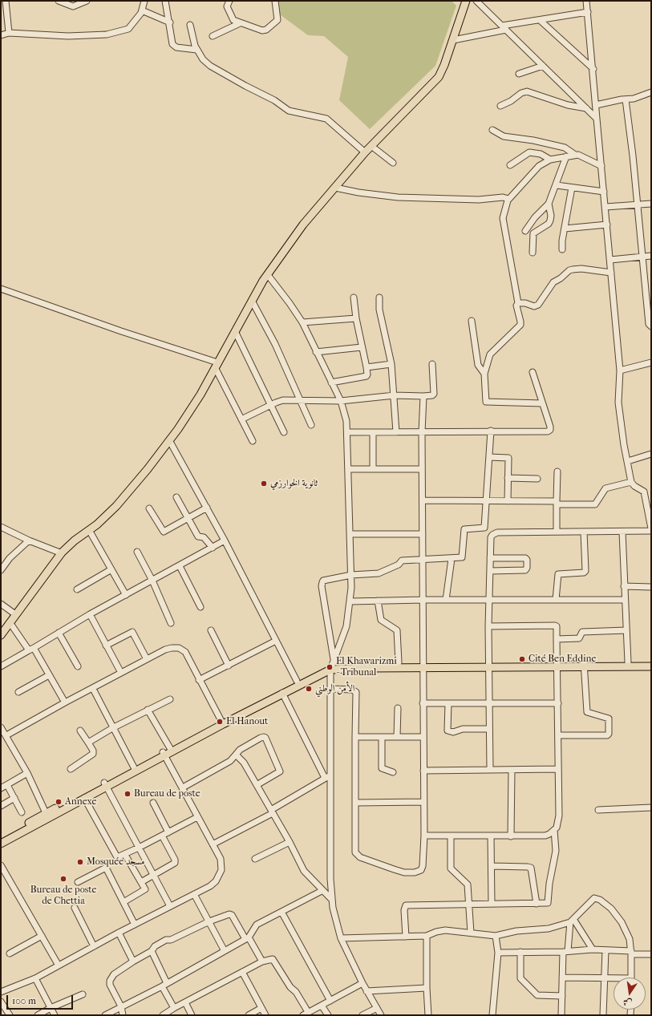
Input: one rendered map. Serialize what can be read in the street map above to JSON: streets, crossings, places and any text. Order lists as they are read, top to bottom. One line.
{"places":["ثانوية الخوارزمي","Cité Ben Eddine","El Khawarizmi - Tribunal","الأمن الوطني","El Hanout","Bureau de poste","Annexe","Mosquée مسجد","Bureau de poste de Chettia"],"scale_bar":"100 m","north":"bottom"}
